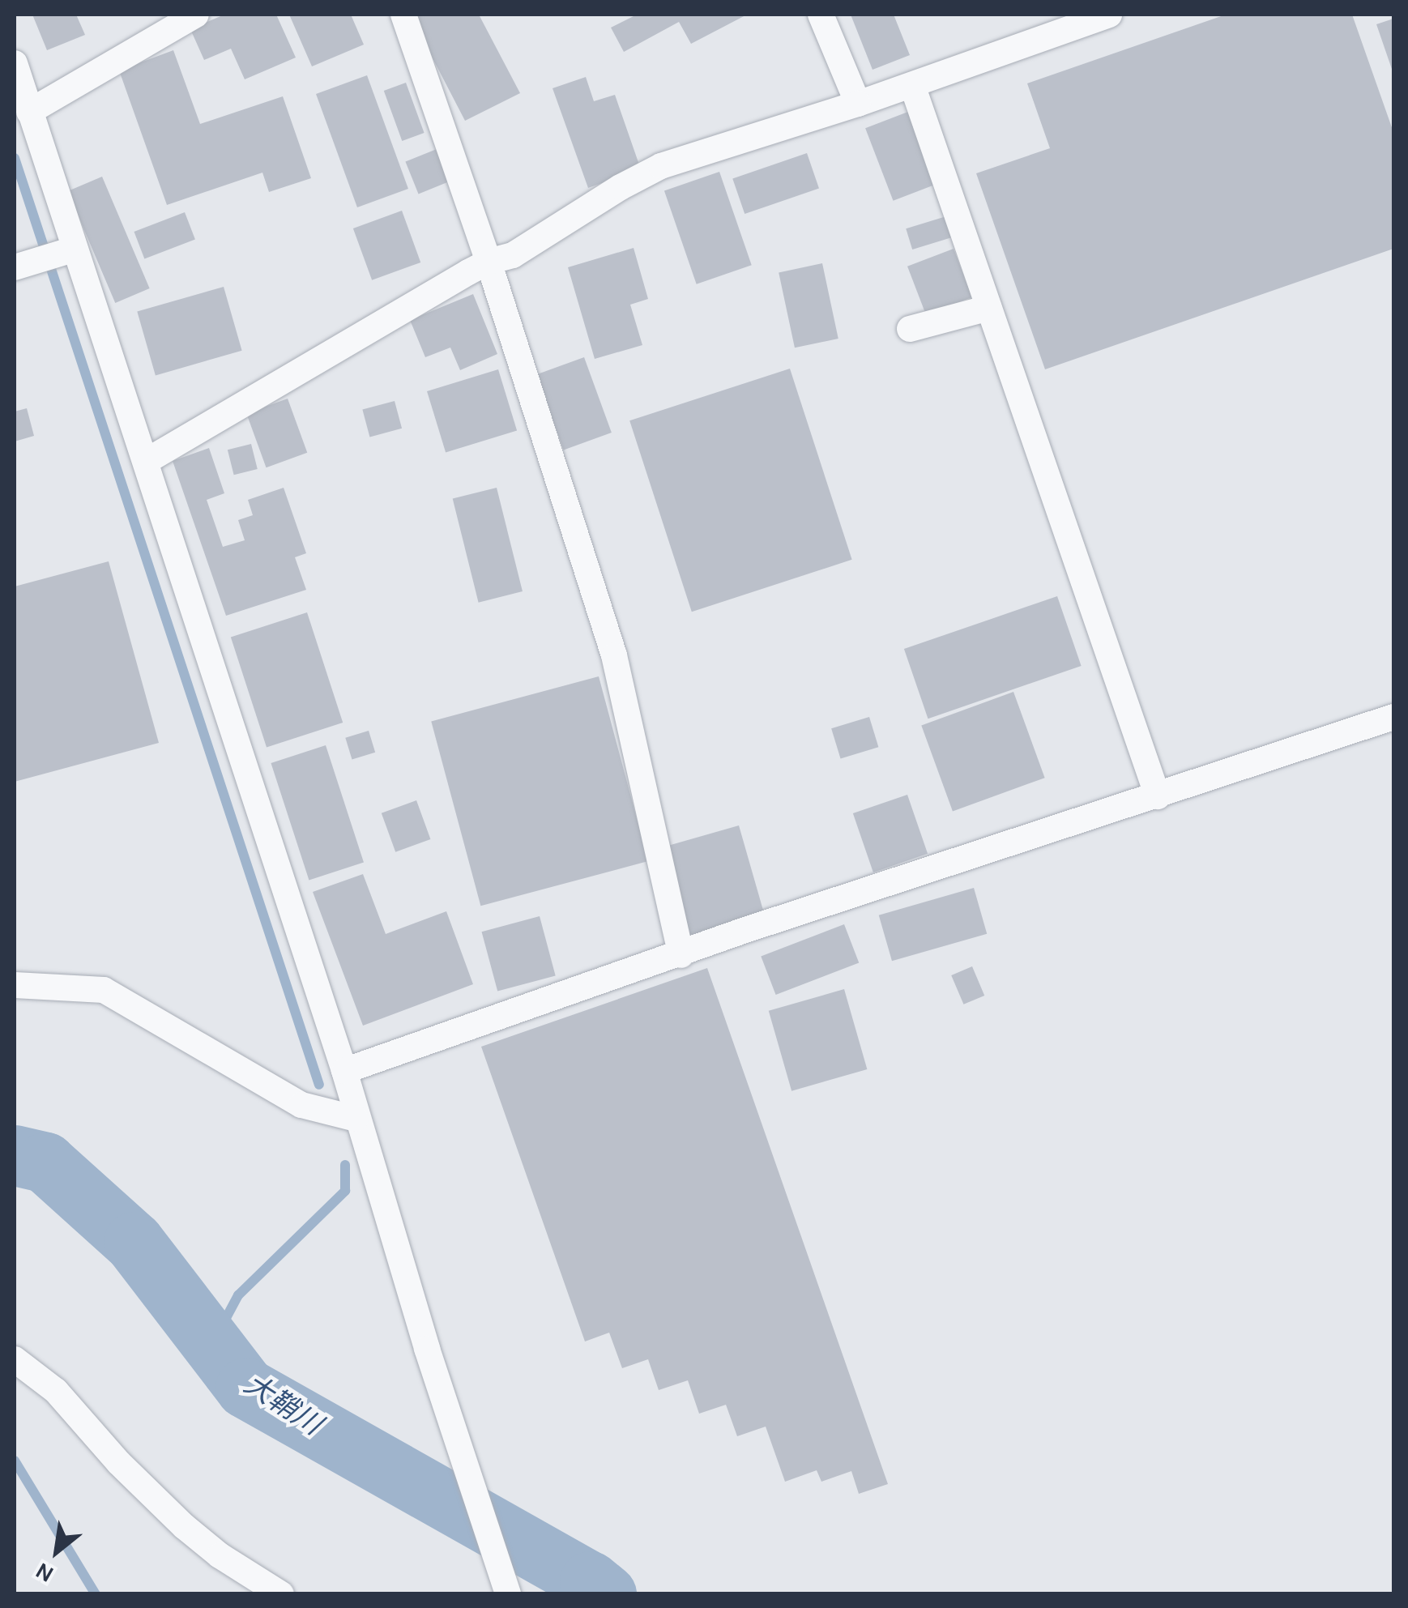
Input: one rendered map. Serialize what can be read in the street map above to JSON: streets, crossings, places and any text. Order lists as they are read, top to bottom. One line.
{"water":["大鞘川"],"north":"bottom left"}
